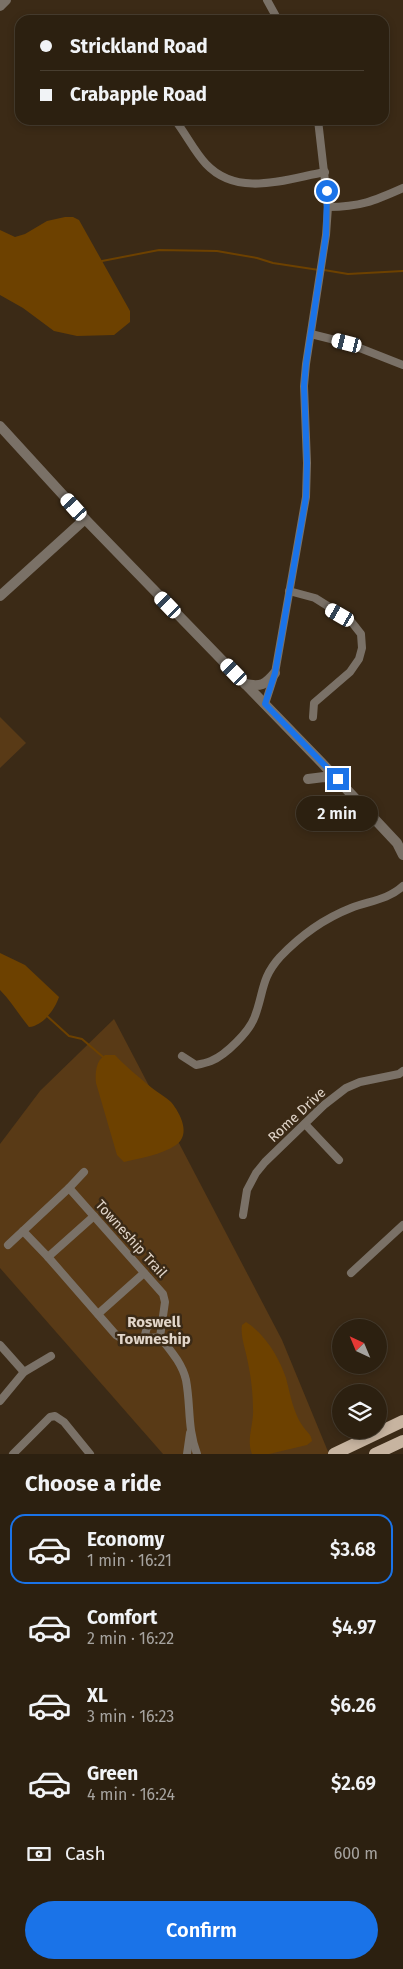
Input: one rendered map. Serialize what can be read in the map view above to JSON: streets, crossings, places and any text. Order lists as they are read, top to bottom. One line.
{"streets":{"street":["Rome Drive","Towneship Trail"]},"districts":["Roswell Towneship"],"north":"top left","page":{"banner":["Strickland Road","Crabapple Road"],"bubble":"2 min","heading":"Choose a ride","list":[{"name":"Economy","note":"1 min · 16:21","value":"$3.68"},{"name":"Comfort","note":"2 min · 16:22","value":"$4.97"},{"name":"XL","note":"3 min · 16:23","value":"$6.26"},{"name":"Green","note":"4 min · 16:24","value":"$2.69"}],"pay":["Cash","600 m"],"buttons":"Confirm"}}
